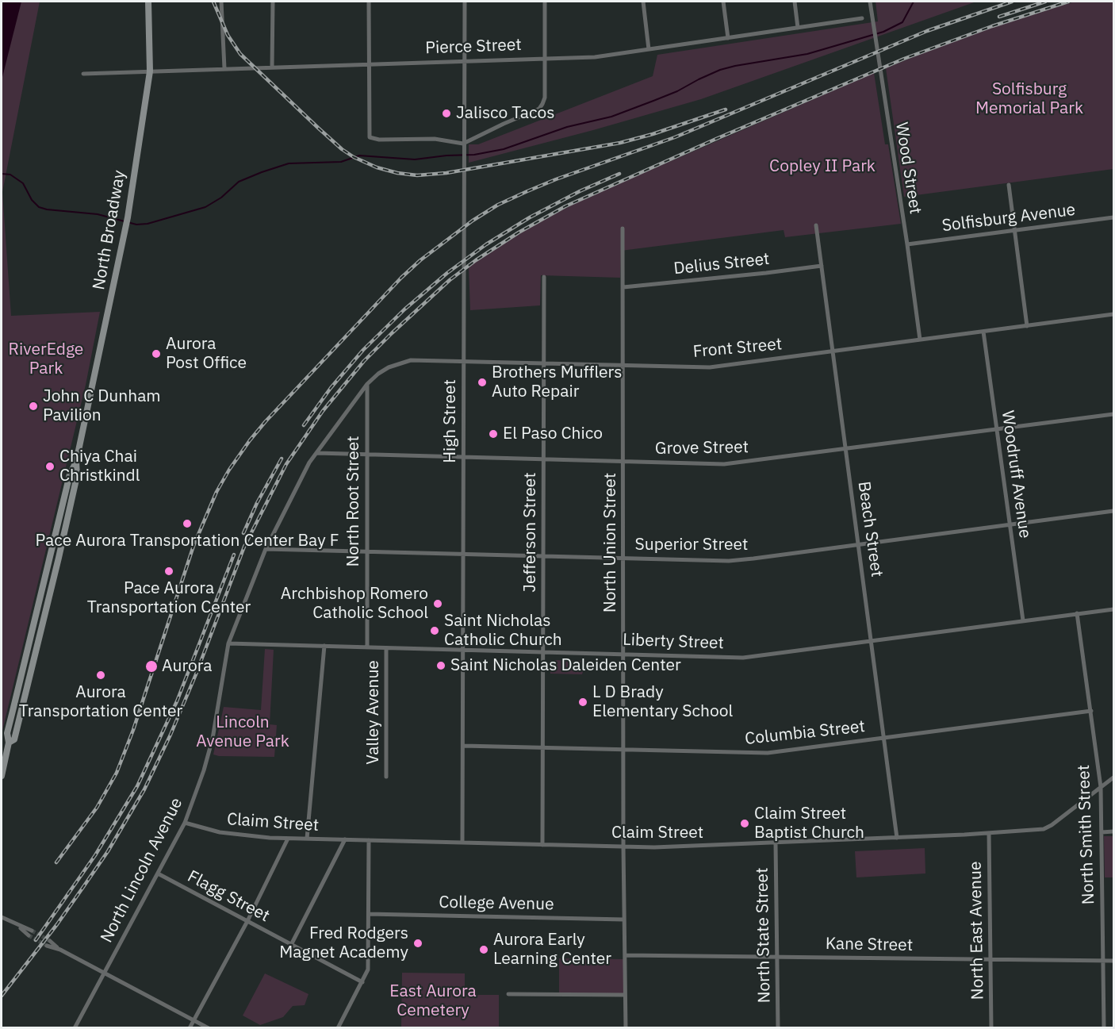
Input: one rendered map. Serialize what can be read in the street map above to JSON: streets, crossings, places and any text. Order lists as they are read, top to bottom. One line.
{"streets":{"main road":["North Broadway"],"street":["Pierce Street","Wood Street","Solfisburg Avenue","Delius Street","Front Street","High Street","Grove Street","Woodruff Avenue","North Root Street","Beach Street","Jefferson Street","North Union Street","Superior Street","Liberty Street","Valley Avenue","Columbia Street","Claim Street","North Smith Street","North Lincoln Avenue","Flagg Street","College Avenue","North East Avenue","North State Street","Kane Street"]},"crossings":[["Pierce Street","North Broadway"],["Pierce Street","High Street"],["Wood Street","Solfisburg Avenue"],["Wood Street","Front Street"],["Delius Street","Beach Street"],["Delius Street","North Union Street"],["Front Street","High Street"],["Front Street","Woodruff Avenue"],["Front Street","North Root Street"],["Front Street","Beach Street"],["Front Street","Jefferson Street"],["Front Street","North Union Street"],["Front Street","North Lincoln Avenue"],["High Street","Grove Street"],["High Street","Superior Street"],["High Street","Liberty Street"],["High Street","Columbia Street"],["High Street","Claim Street"],["Grove Street","Woodruff Avenue"],["Grove Street","North Root Street"],["Grove Street","Beach Street"],["Grove Street","Jefferson Street"],["Grove Street","North Union Street"],["Grove Street","North Lincoln Avenue"],["Woodruff Avenue","Superior Street"],["Woodruff Avenue","Liberty Street"],["North Root Street","Superior Street"],["North Root Street","Liberty Street"],["North Root Street","North Lincoln Avenue"],["Beach Street","Superior Street"],["Beach Street","Liberty Street"],["Beach Street","Columbia Street"],["Beach Street","Claim Street"],["Jefferson Street","Superior Street"],["Jefferson Street","Liberty Street"],["Jefferson Street","Columbia Street"],["Jefferson Street","Claim Street"],["North Union Street","Superior Street"],["North Union Street","Liberty Street"],["North Union Street","Columbia Street"],["North Union Street","Claim Street"],["North Union Street","College Avenue"],["North Union Street","Kane Street"],["Superior Street","North Lincoln Avenue"],["Liberty Street","Valley Avenue"],["Liberty Street","North Smith Street"],["Liberty Street","North Lincoln Avenue"],["Columbia Street","North Smith Street"],["Claim Street","North Smith Street"],["Claim Street","North Lincoln Avenue"],["Claim Street","North East Avenue"],["Claim Street","North State Street"],["North Smith Street","Kane Street"],["North Lincoln Avenue","Flagg Street"],["North East Avenue","Kane Street"],["North State Street","Kane Street"]],"parks":["Solfisburg Memorial Park","Copley II Park","RiverEdge Park","Lincoln Avenue Park","East Aurora Cemetery"],"places":["Jalisco Tacos","Aurora Post Office","Brothers Mufflers Auto Repair","John C Dunham Pavilion","El Paso Chico","Chiya Chai Christkindl","Pace Aurora Transportation Center Bay F","Pace Aurora Transportation Center","Archbishop Romero Catholic School","Saint Nicholas Catholic Church","Saint Nicholas Daleiden Center","Aurora","Aurora Transportation Center","L D Brady Elementary School","Claim Street Baptist Church","Fred Rodgers Magnet Academy","Aurora Early Learning Center"]}
